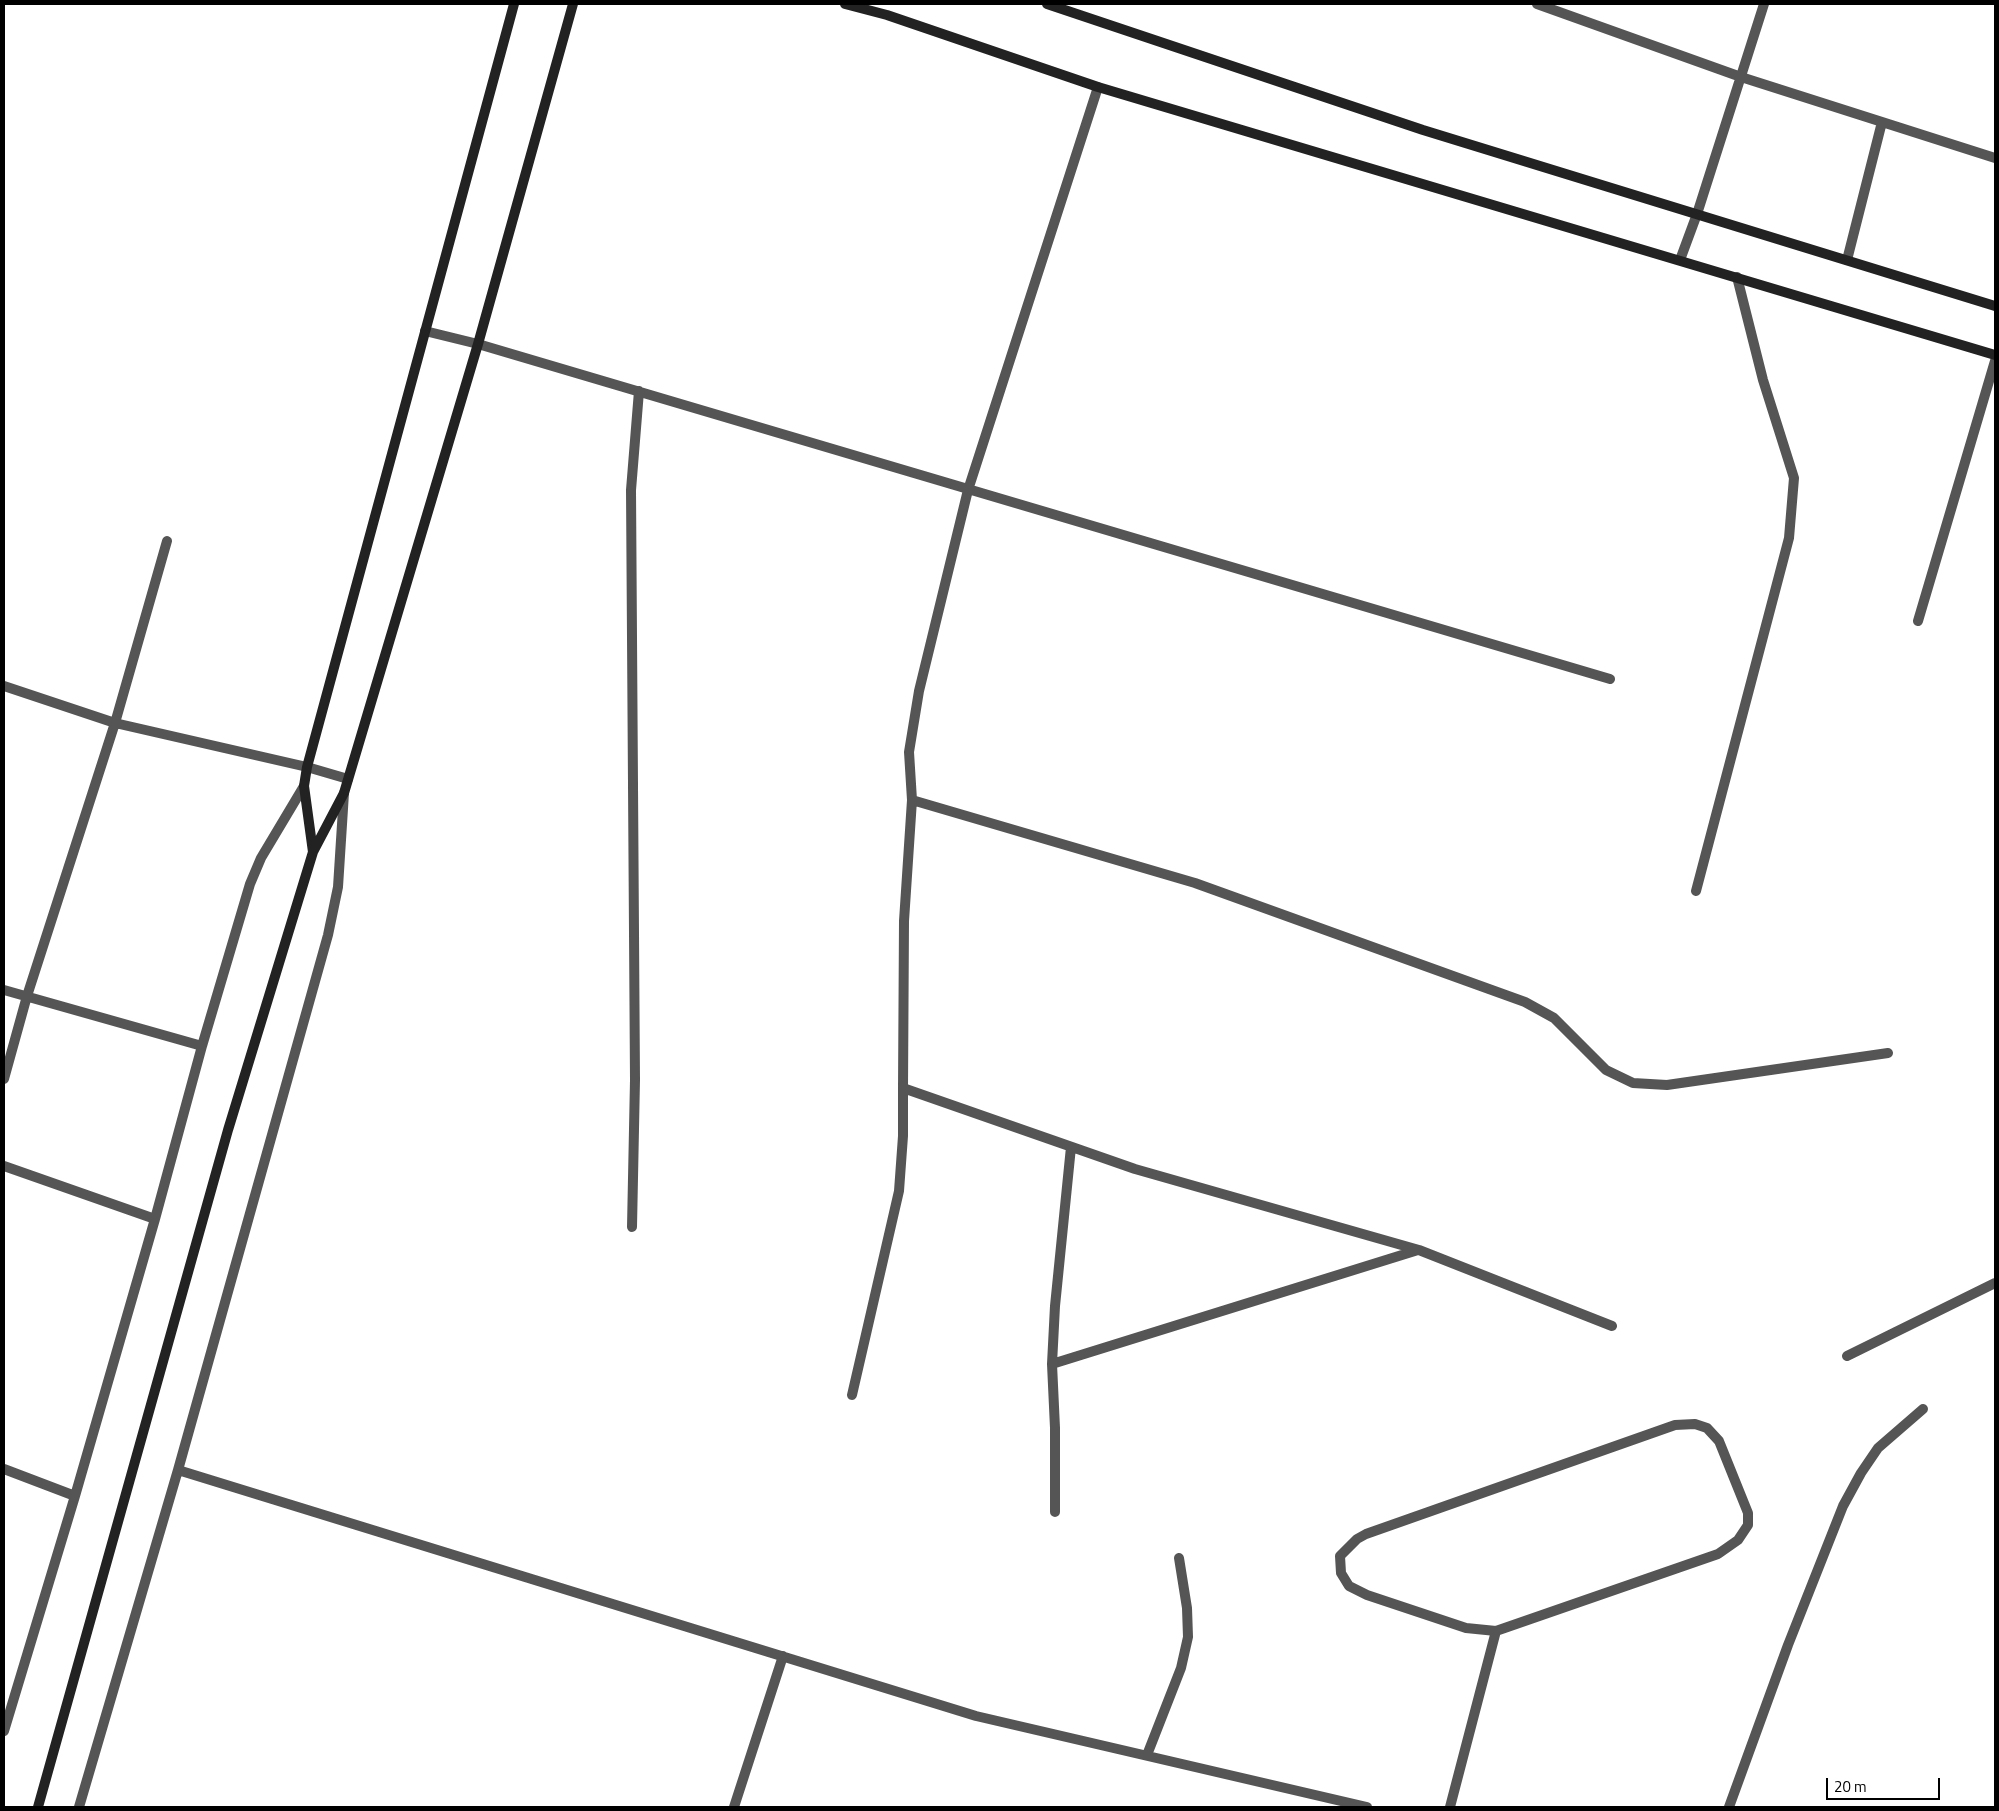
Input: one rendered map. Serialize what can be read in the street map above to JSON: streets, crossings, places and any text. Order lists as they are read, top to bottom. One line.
{"scale_bar":"20 m"}
